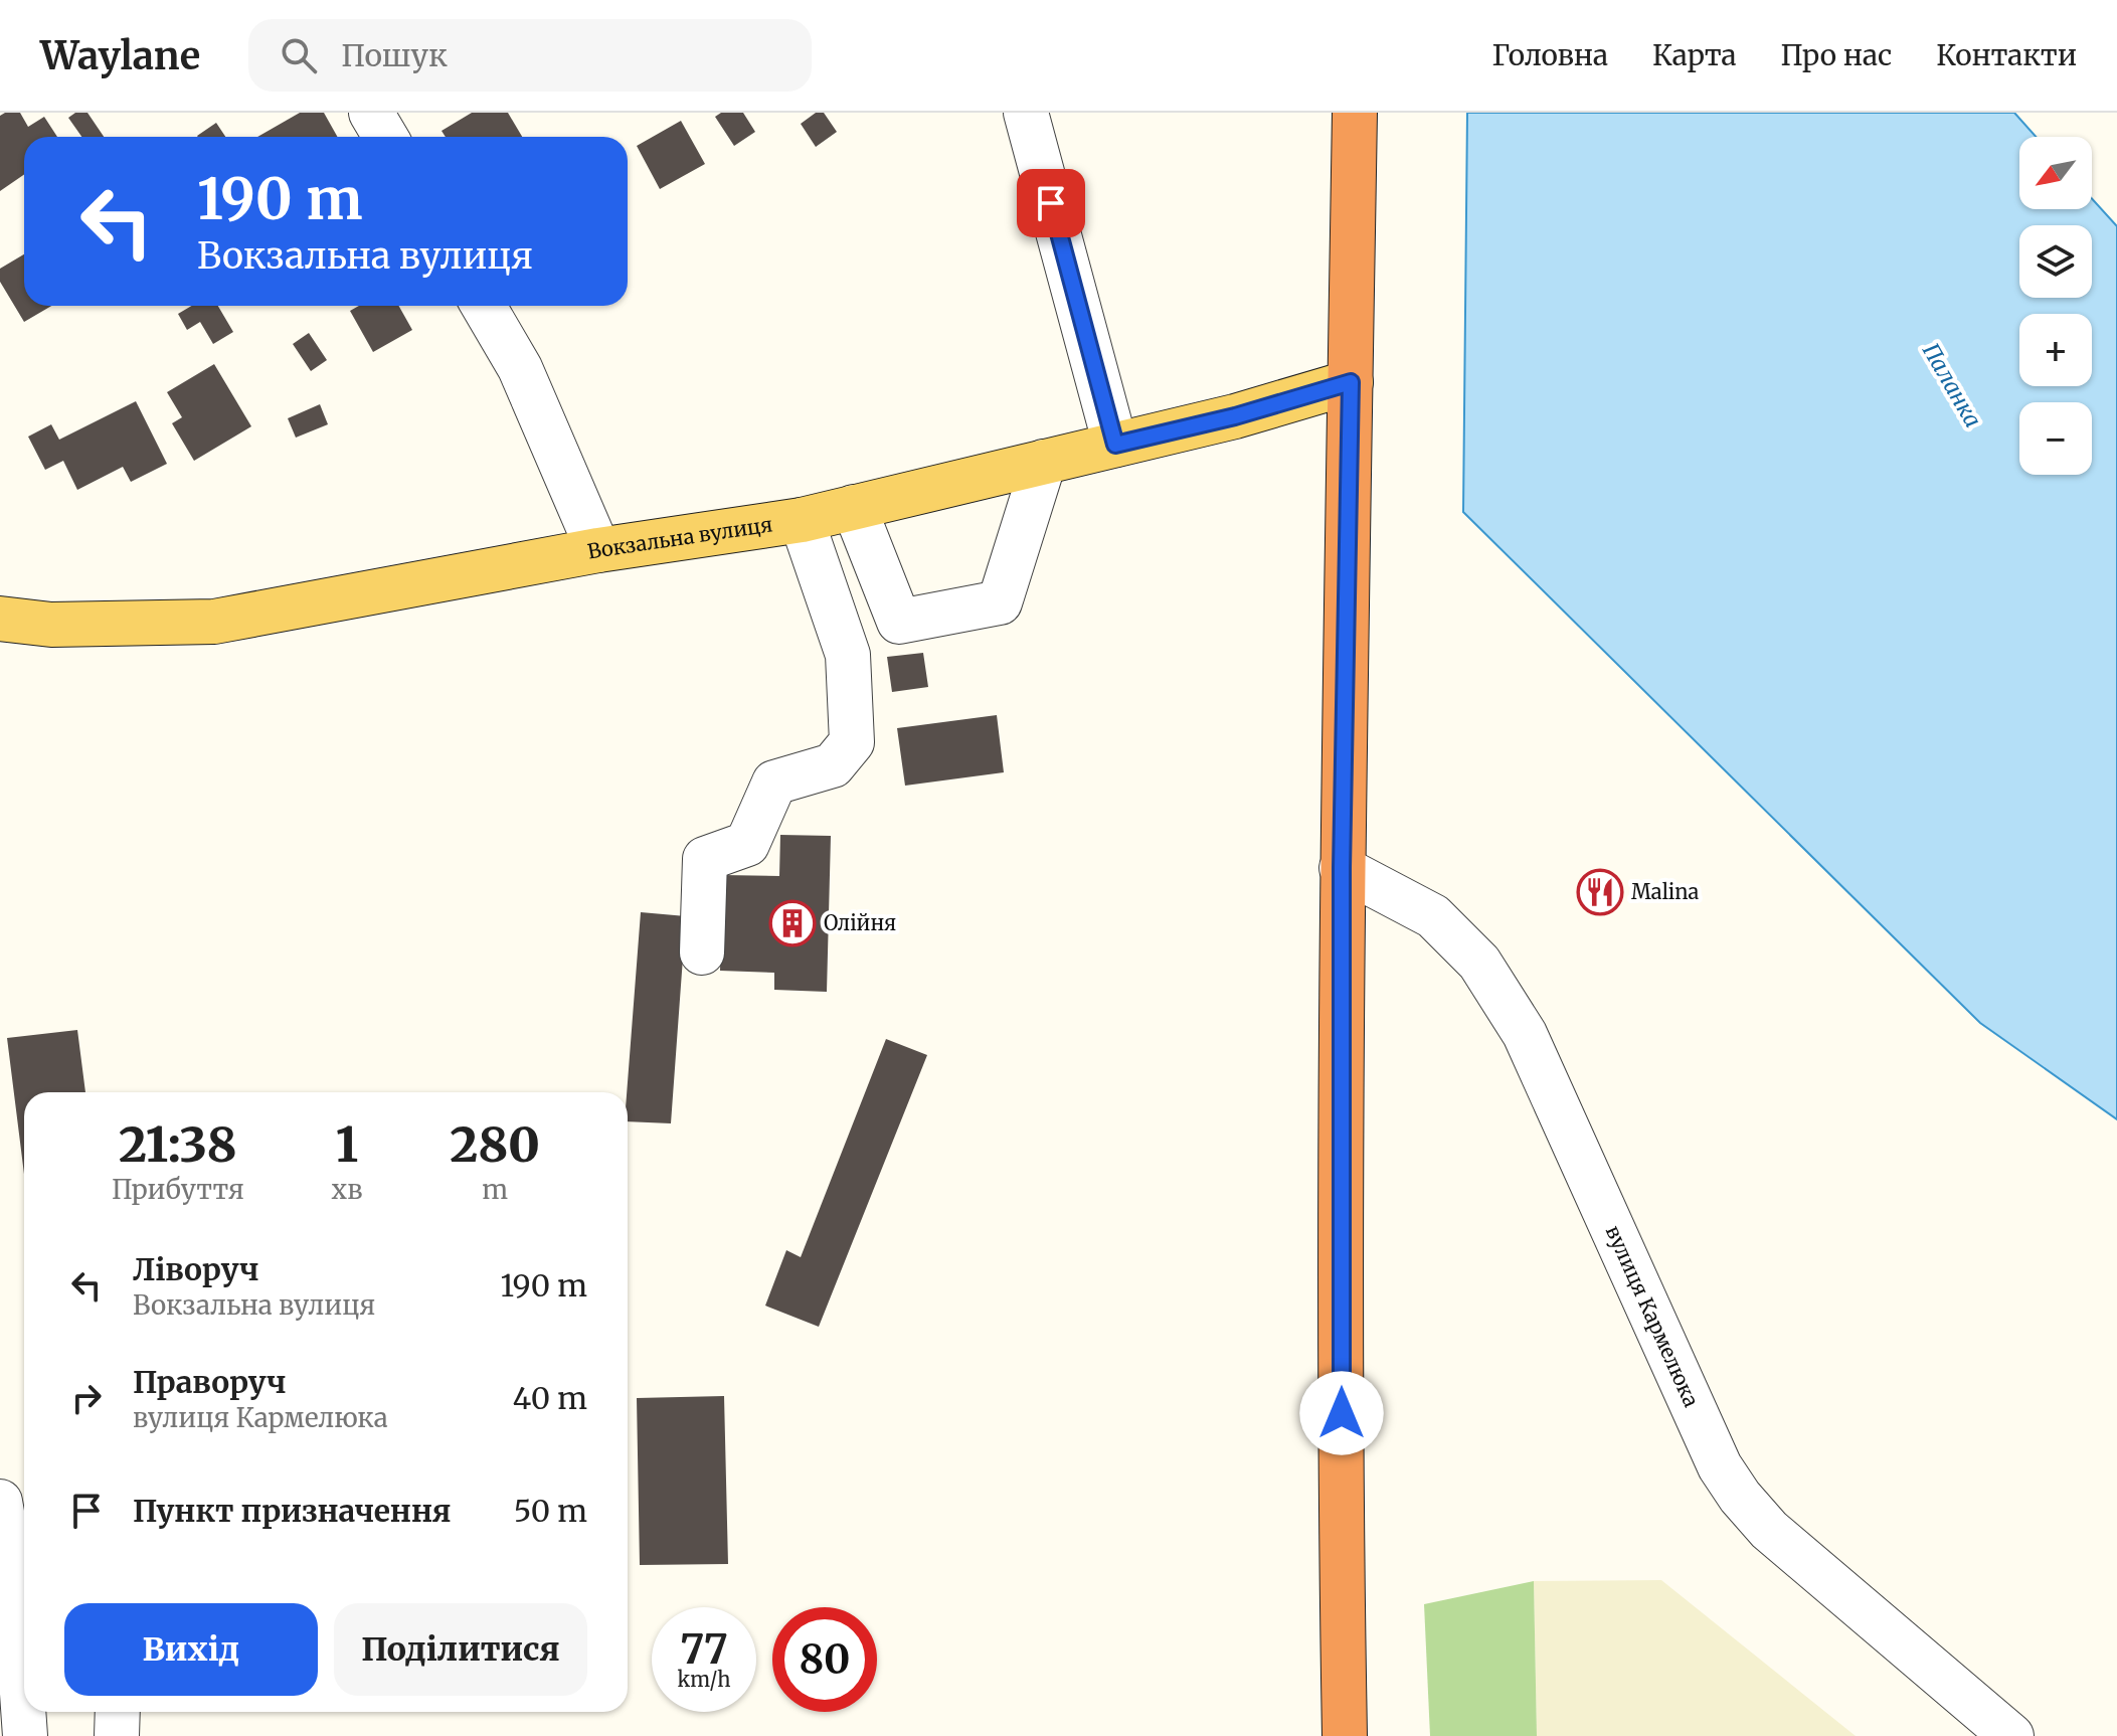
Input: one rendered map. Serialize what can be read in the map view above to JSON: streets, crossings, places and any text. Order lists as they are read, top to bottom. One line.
{"streets":{"main road":["Вокзальна вулиця"],"street":["вулиця Кармелюка"]},"water":["Паланка"],"places":{"restaurant":["Malina"],"building":["Олійня"]},"north":"bottom left","page":{"header":"Waylane","search":"Пошук","nav":["Головна","Карта","Про нас","Контакти"],"map_buttons":["+","−"],"turn":["190 m","Вокзальна вулиця"],"eta":["21:38","Прибуття","1","хв","280","m"],"list":[{"name":"Ліворуч","note":"Вокзальна вулиця","value":"190 m"},{"name":"Праворуч","note":"вулиця Кармелюка","value":"40 m"},{"name":"Пункт призначення","value":"50 m"}],"buttons":["Вихід","Поділитися"],"speed":"77 km/h","limit":"80"}}
